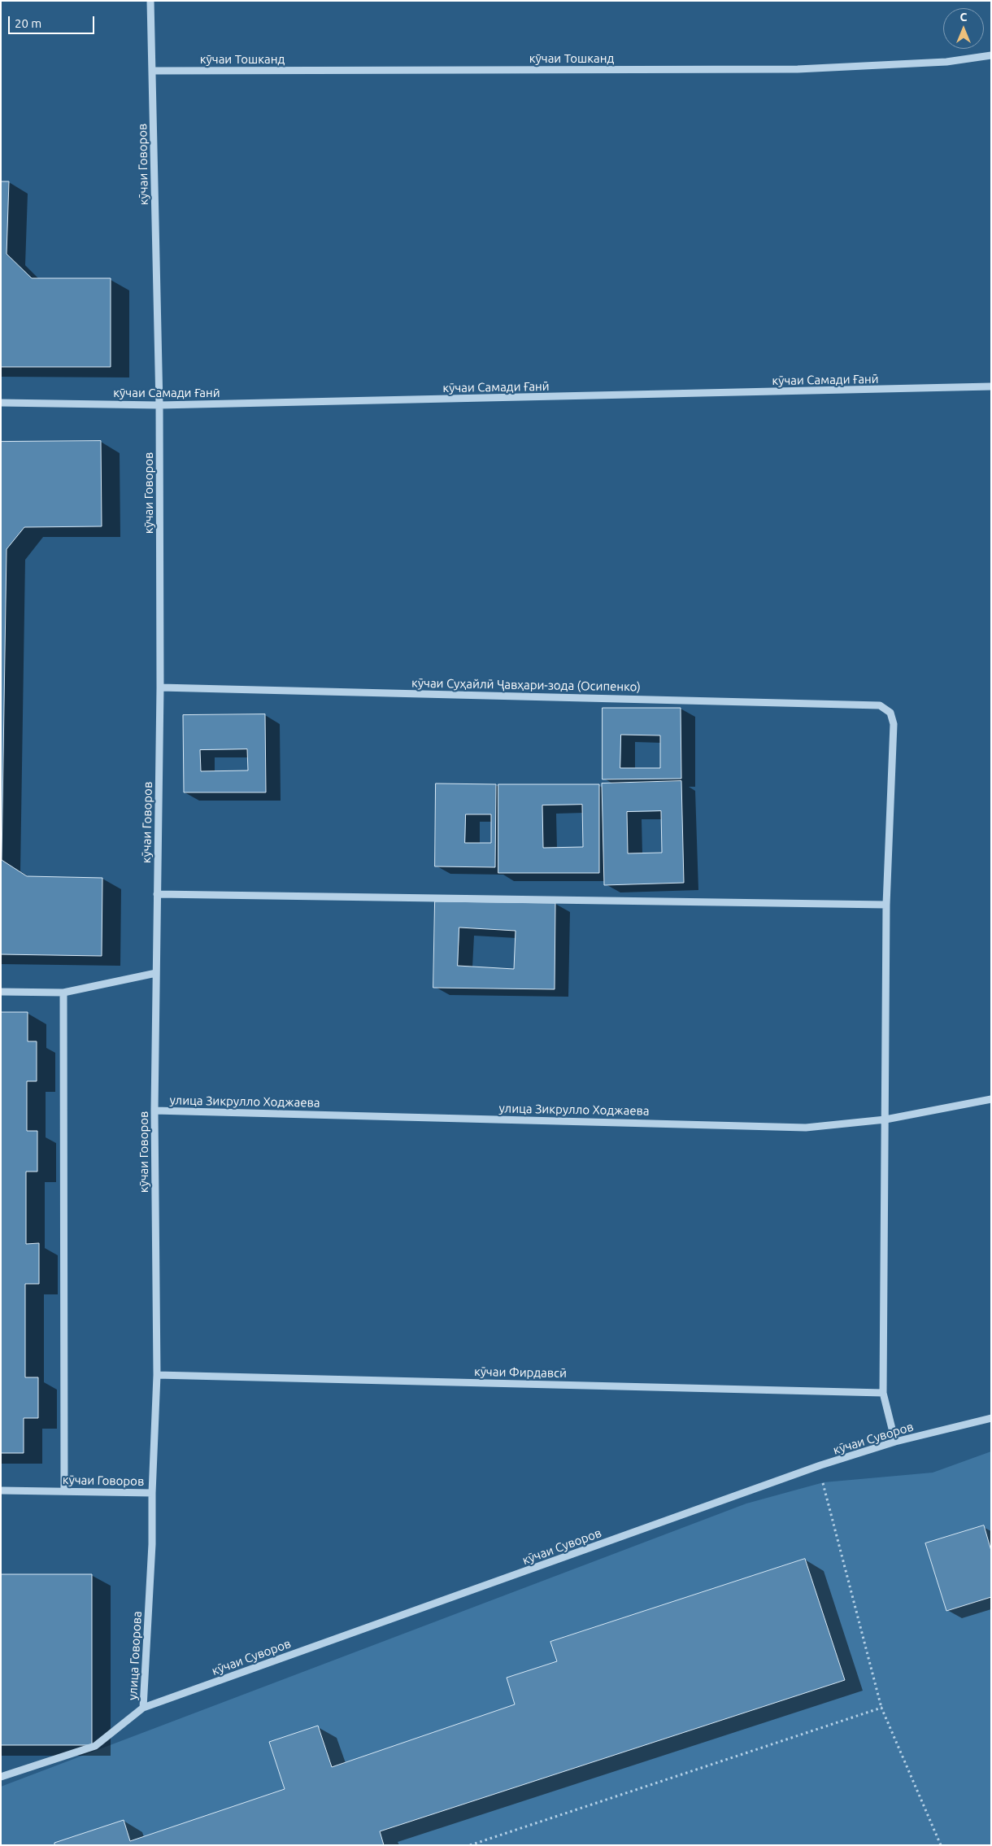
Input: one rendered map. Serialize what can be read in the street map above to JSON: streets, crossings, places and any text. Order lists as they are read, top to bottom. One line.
{"streets":{"street":["кӯчаи Тошканд","кӯчаи Говоров","кӯчаи Самади Ғанӣ","кӯчаи Суҳайлӣ Ҷавҳари-зода (Осипенко)","улица Зикрулло Ходжаева","кӯчаи Фирдавсӣ","кӯчаи Суворов","улица Говорова"]},"crossings":[["кӯчаи Тошканд","кӯчаи Говоров"],["кӯчаи Говоров","кӯчаи Самади Ғанӣ"],["кӯчаи Говоров","кӯчаи Суҳайлӣ Ҷавҳари-зода (Осипенко)"],["кӯчаи Говоров","улица Зикрулло Ходжаева"],["кӯчаи Говоров","кӯчаи Фирдавсӣ"],["кӯчаи Говоров","улица Говорова"],["кӯчаи Суворов","улица Говорова"]],"scale_bar":"20 m","north":"top"}
